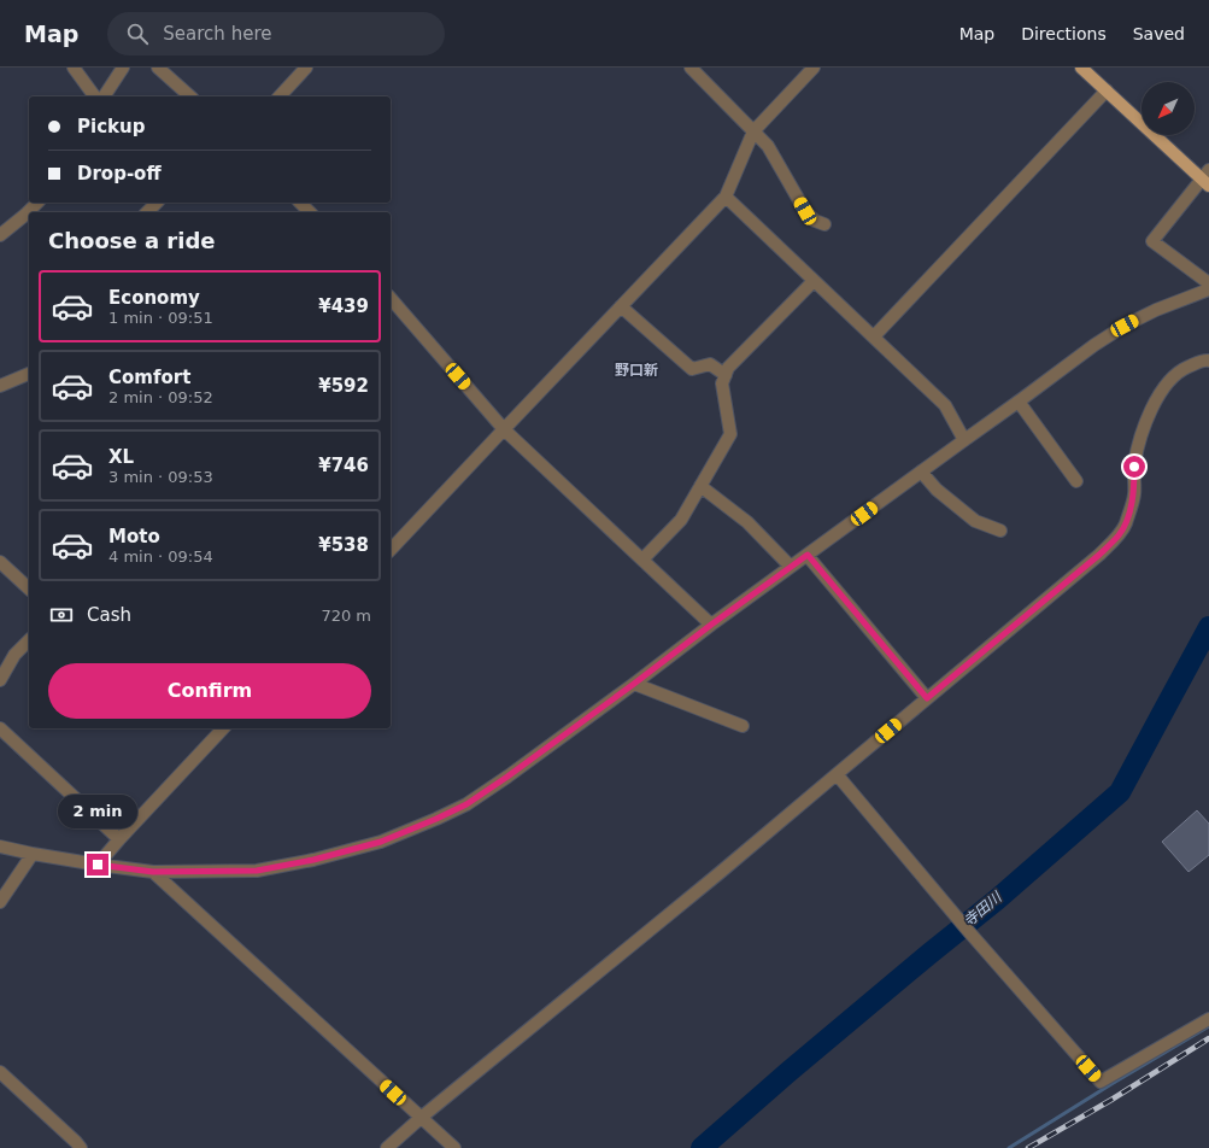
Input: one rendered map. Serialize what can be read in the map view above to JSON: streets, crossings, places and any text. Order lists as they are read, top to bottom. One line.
{"districts":["野口新"],"water":["寺田川"],"north":"bottom left","page":{"header":"Map","search":"Search here","nav":["Map","Directions","Saved"],"banner":["Pickup","Drop-off"],"heading":"Choose a ride","list":[{"name":"Economy","note":"1 min · 09:51","value":"¥439"},{"name":"Comfort","note":"2 min · 09:52","value":"¥592"},{"name":"XL","note":"3 min · 09:53","value":"¥746"},{"name":"Moto","note":"4 min · 09:54","value":"¥538"}],"pay":["Cash","720 m"],"buttons":"Confirm","bubble":"2 min"}}
